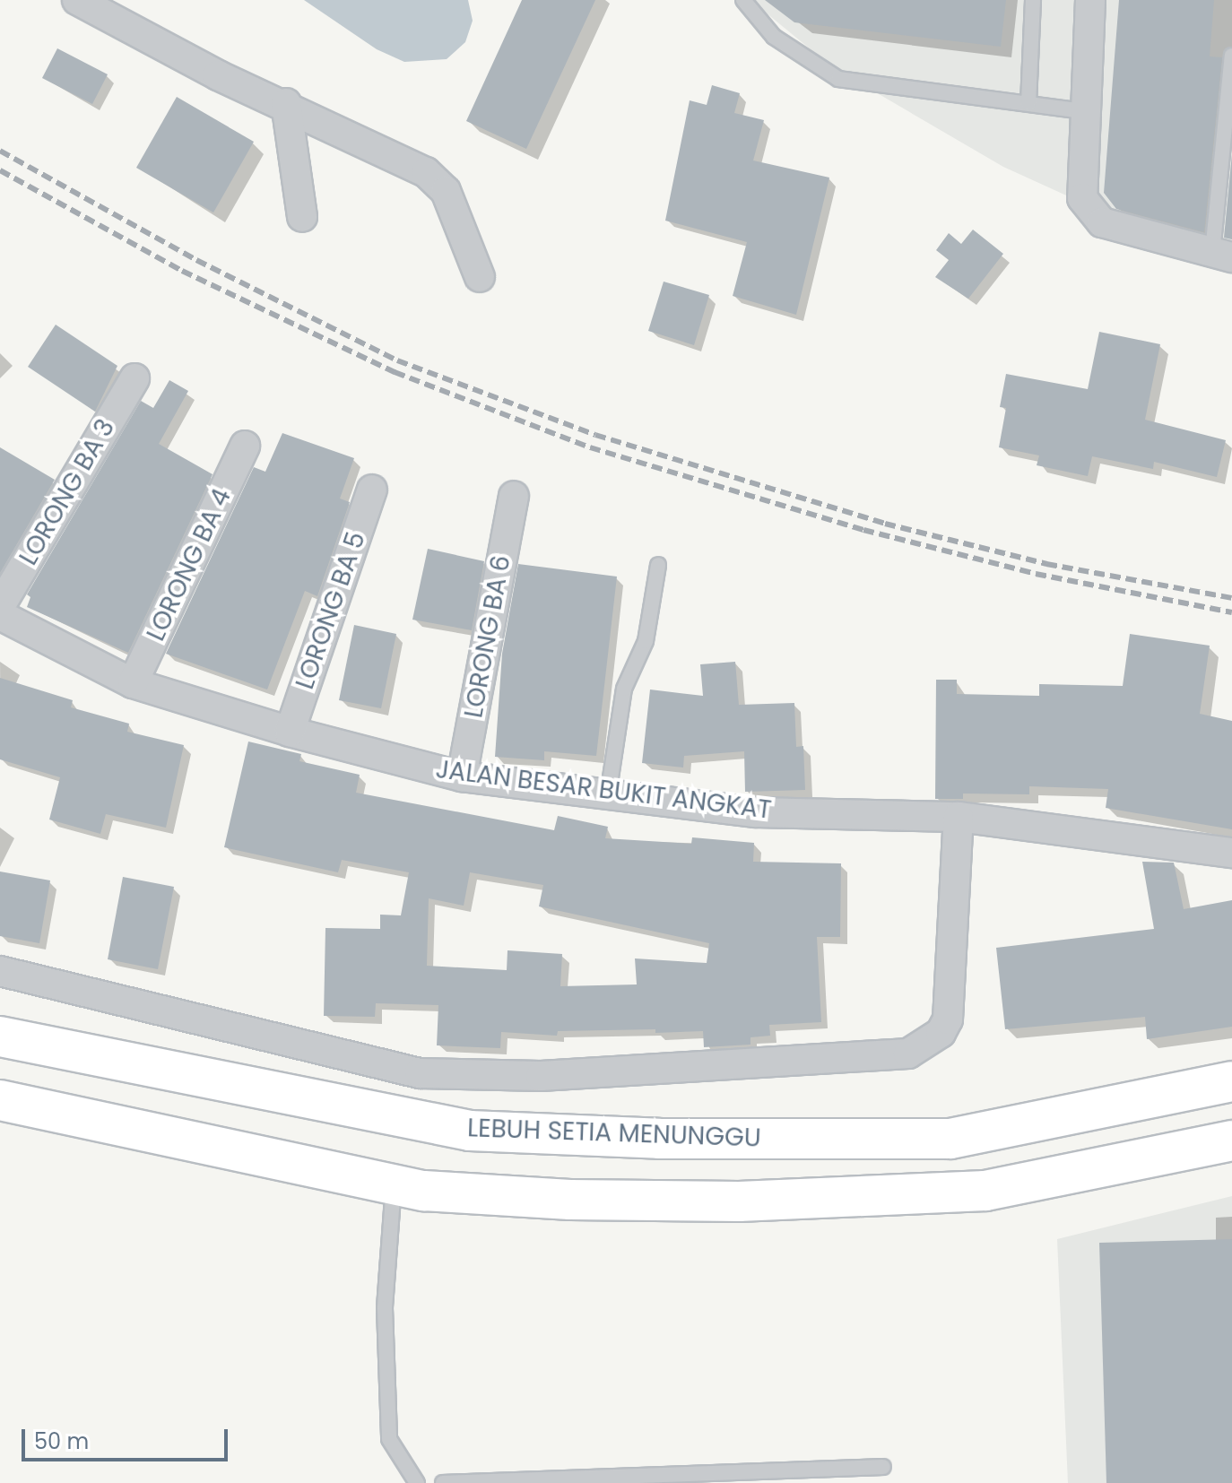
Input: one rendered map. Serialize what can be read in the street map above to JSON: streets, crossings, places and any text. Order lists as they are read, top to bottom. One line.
{"streets":{"street":["LORONG BA 3","LORONG BA 4","LORONG BA 5","LORONG BA 6","JALAN BESAR BUKIT ANGKAT","LEBUH SETIA MENUNGGU"]},"crossings":[["LORONG BA 4","JALAN BESAR BUKIT ANGKAT"],["LORONG BA 5","JALAN BESAR BUKIT ANGKAT"],["LORONG BA 6","JALAN BESAR BUKIT ANGKAT"]],"scale_bar":"50 m"}
